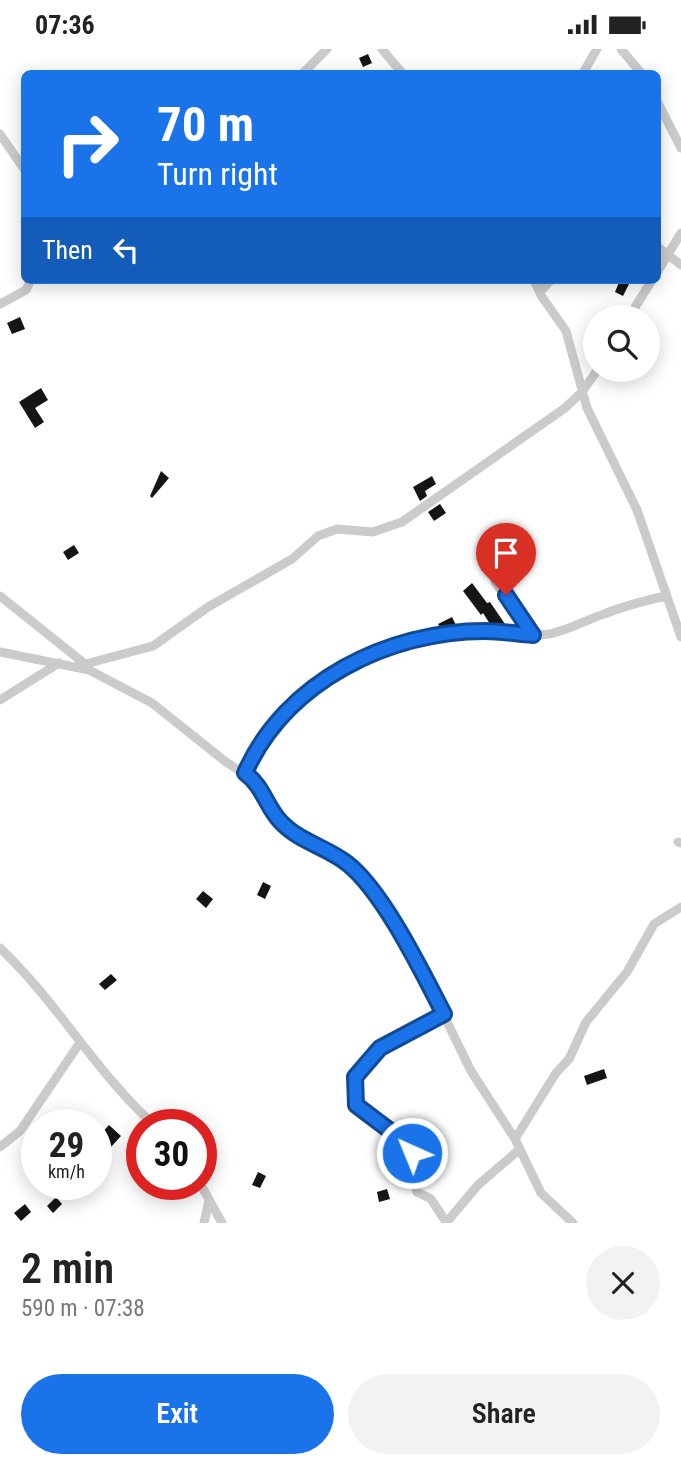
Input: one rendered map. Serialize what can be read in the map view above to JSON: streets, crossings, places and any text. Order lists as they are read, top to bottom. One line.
{"page":{"status":"07:36","turn":["70 m","Turn right"],"then":"Then","speed":"29 km/h","limit":"30","heading":["2 min","590 m · 07:38"],"buttons":["Exit","Share"]}}
